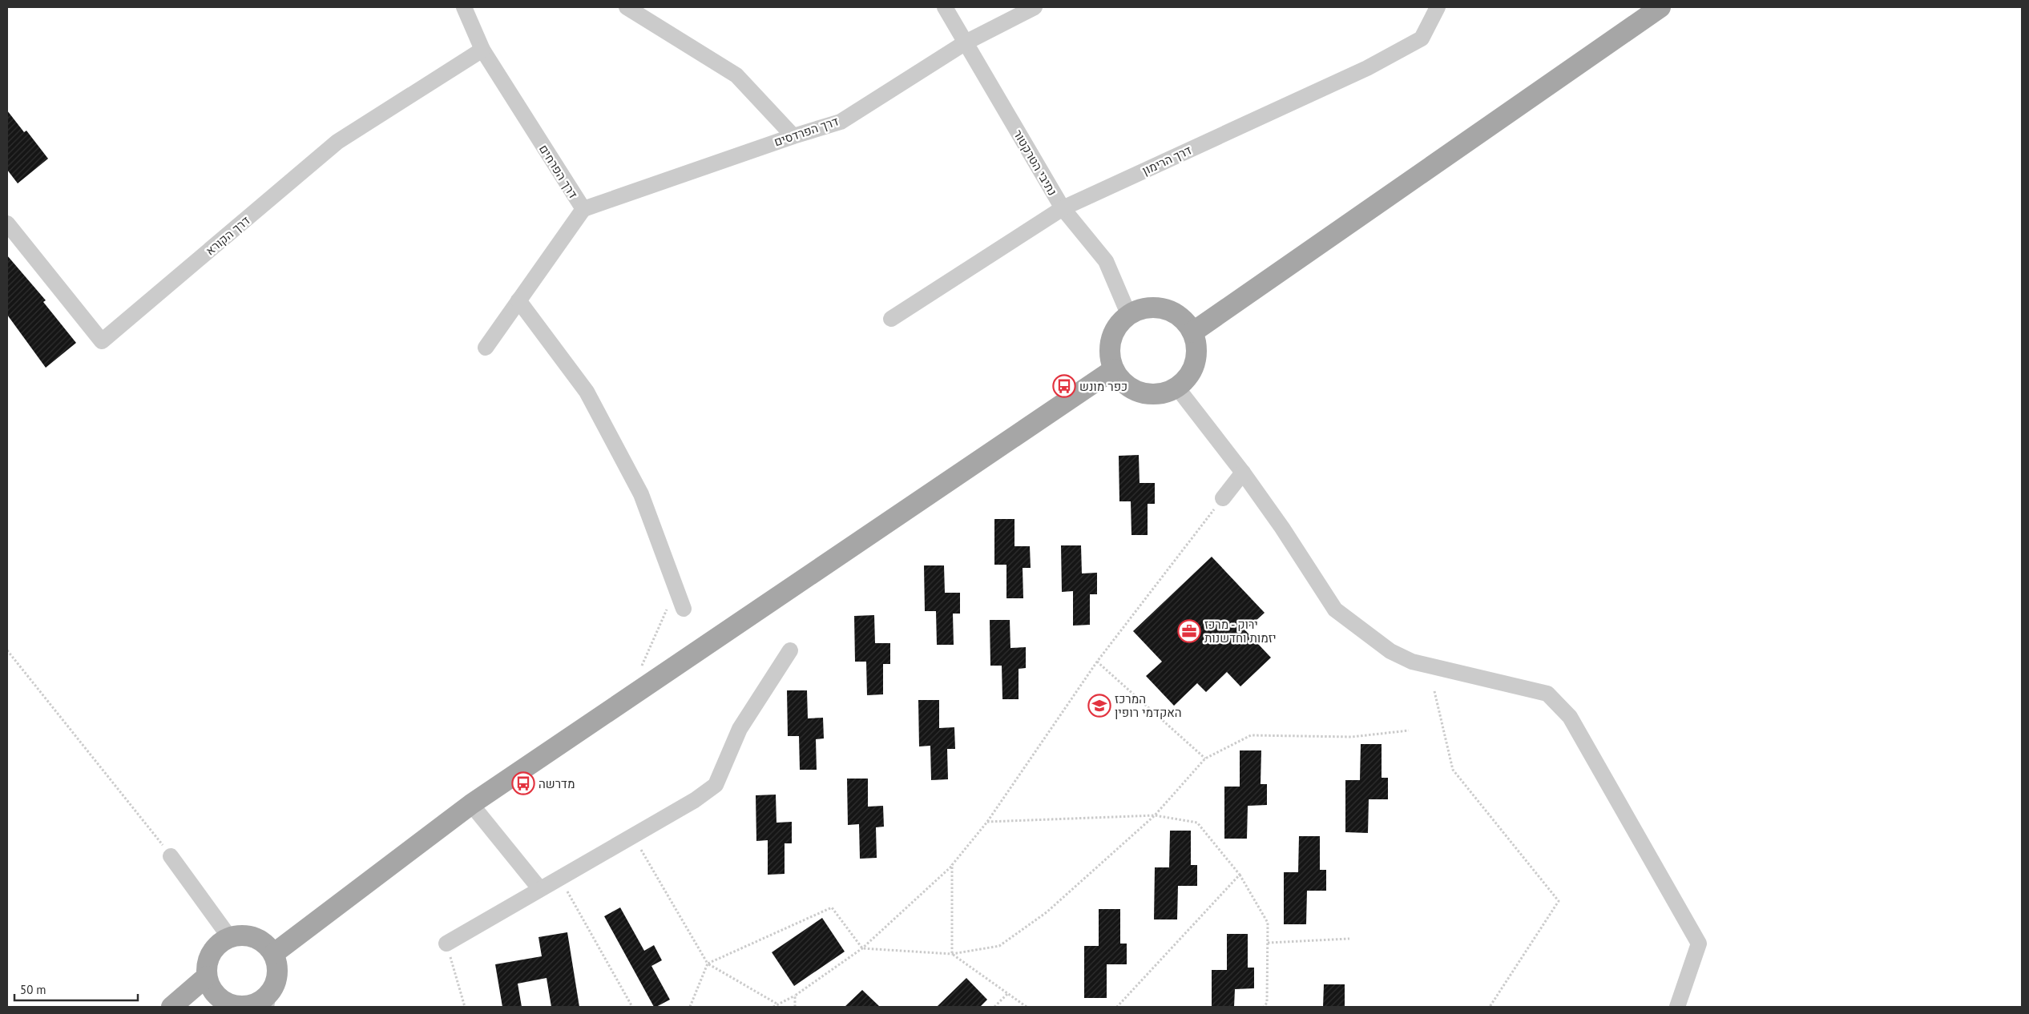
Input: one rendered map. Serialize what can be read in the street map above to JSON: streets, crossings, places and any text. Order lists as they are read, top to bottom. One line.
{"streets":{"street":["דרך הפרדסים","דרך הרימון","נתיבי הטרקטור","דרך הפרחים","דרך הקורא"]},"crossings":[["דרך הפרדסים","נתיבי הטרקטור"],["דרך הפרדסים","דרך הפרחים"],["דרך הרימון","נתיבי הטרקטור"],["דרך הפרחים","דרך הקורא"]],"places":{"bus stop":["כפר מונש","מדרשה"],"office":["ירוק - מרכז יזמות וחדשנות"],"school or university":["המרכז האקדמי רופין"]},"scale_bar":"50 m"}
